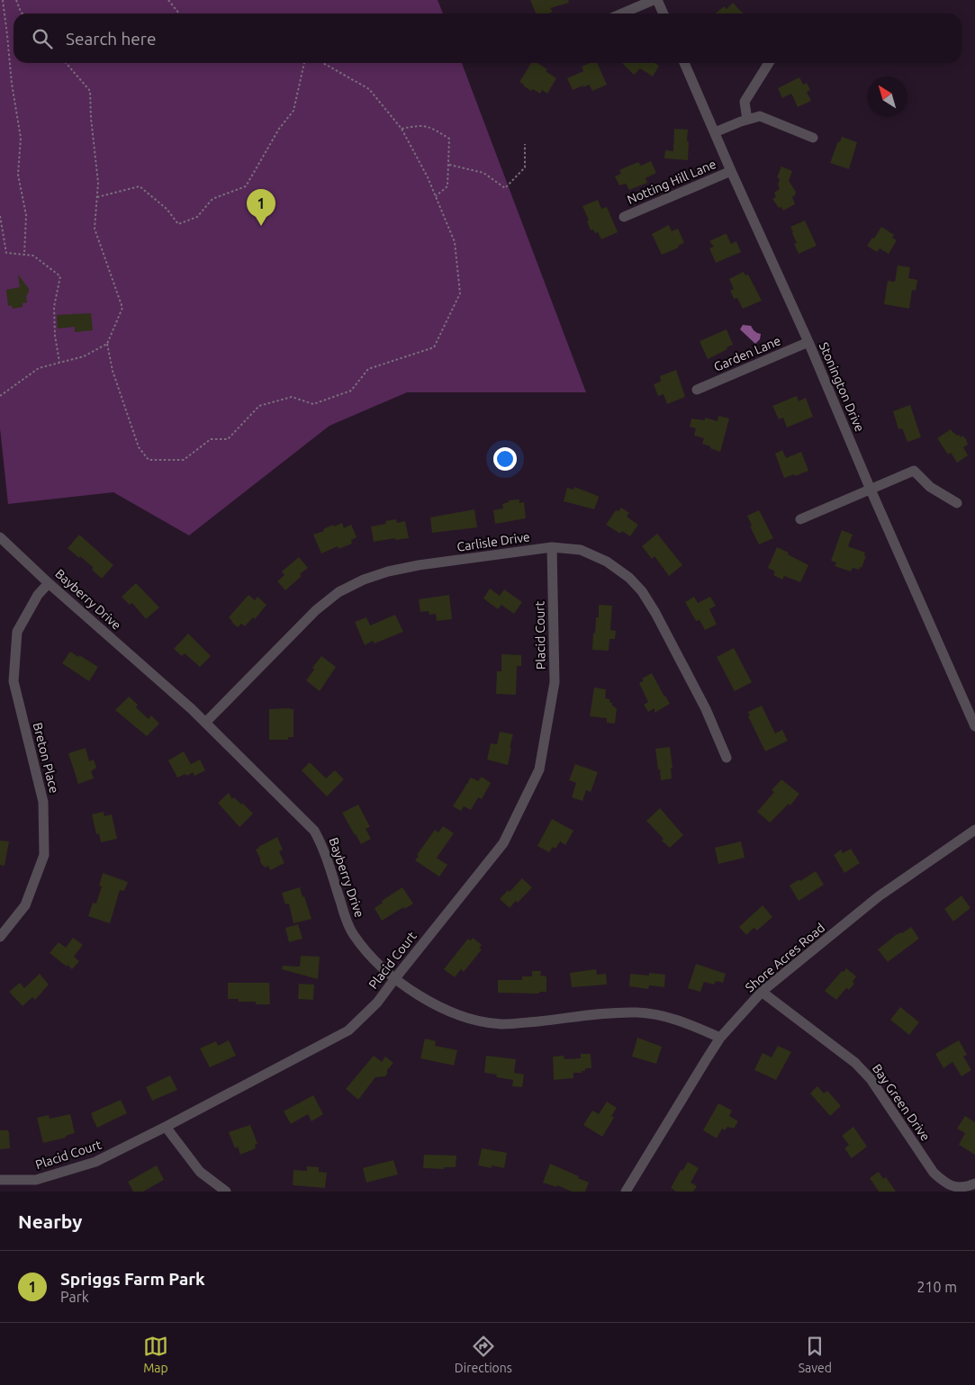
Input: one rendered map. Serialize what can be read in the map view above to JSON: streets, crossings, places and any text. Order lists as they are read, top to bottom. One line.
{"streets":{"street":["Notting Hill Lane","Garden Lane","Stonington Drive","Carlisle Drive","Bayberry Drive","Placid Court","Breton Place","Shore Acres Road","Bay Green Drive"]},"crossings":[["Notting Hill Lane","Stonington Drive"],["Garden Lane","Stonington Drive"],["Carlisle Drive","Bayberry Drive"],["Carlisle Drive","Placid Court"],["Bayberry Drive","Placid Court"],["Bayberry Drive","Breton Place"],["Bayberry Drive","Shore Acres Road"],["Shore Acres Road","Bay Green Drive"]],"north":"top left","page":{"search":"Search here","pins":"1","heading":"Nearby","list":[{"mark":"1","name":"Spriggs Farm Park","note":"Park","value":"210 m"}],"nav":["Map","Directions","Saved"]}}
